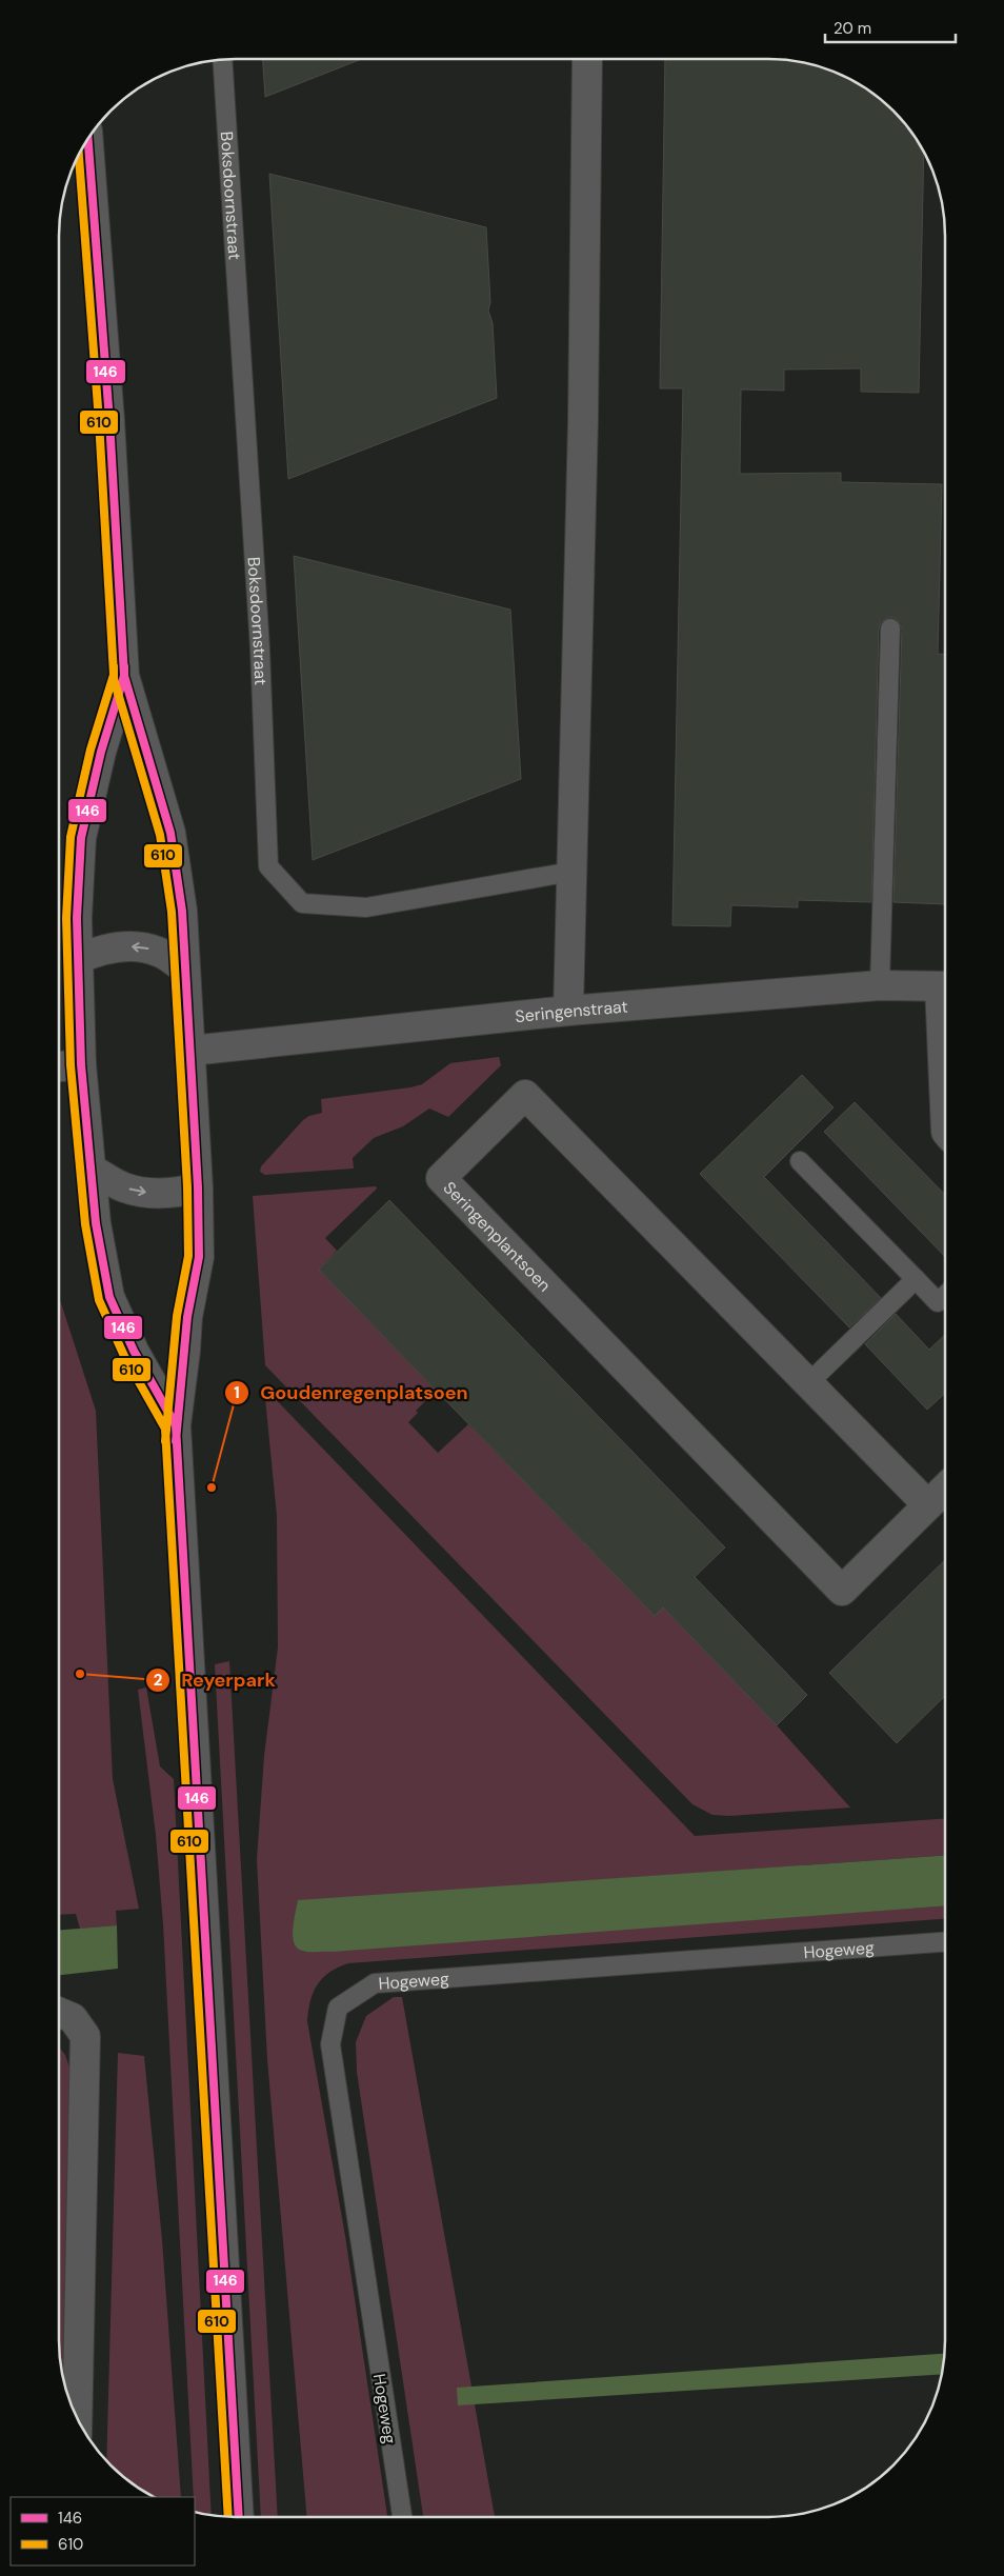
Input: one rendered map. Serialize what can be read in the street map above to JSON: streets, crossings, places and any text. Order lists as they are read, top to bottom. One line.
{"streets":{"street":["Seringenstraat","Seringenplantsoen"],"lane":["Boksdoornstraat","Hogeweg"]},"places":["Goudenregenplatsoen","Reyerpark"],"lines":["transit line 146","transit line 610"],"legend":["146","610"],"scale_bar":"20 m"}
